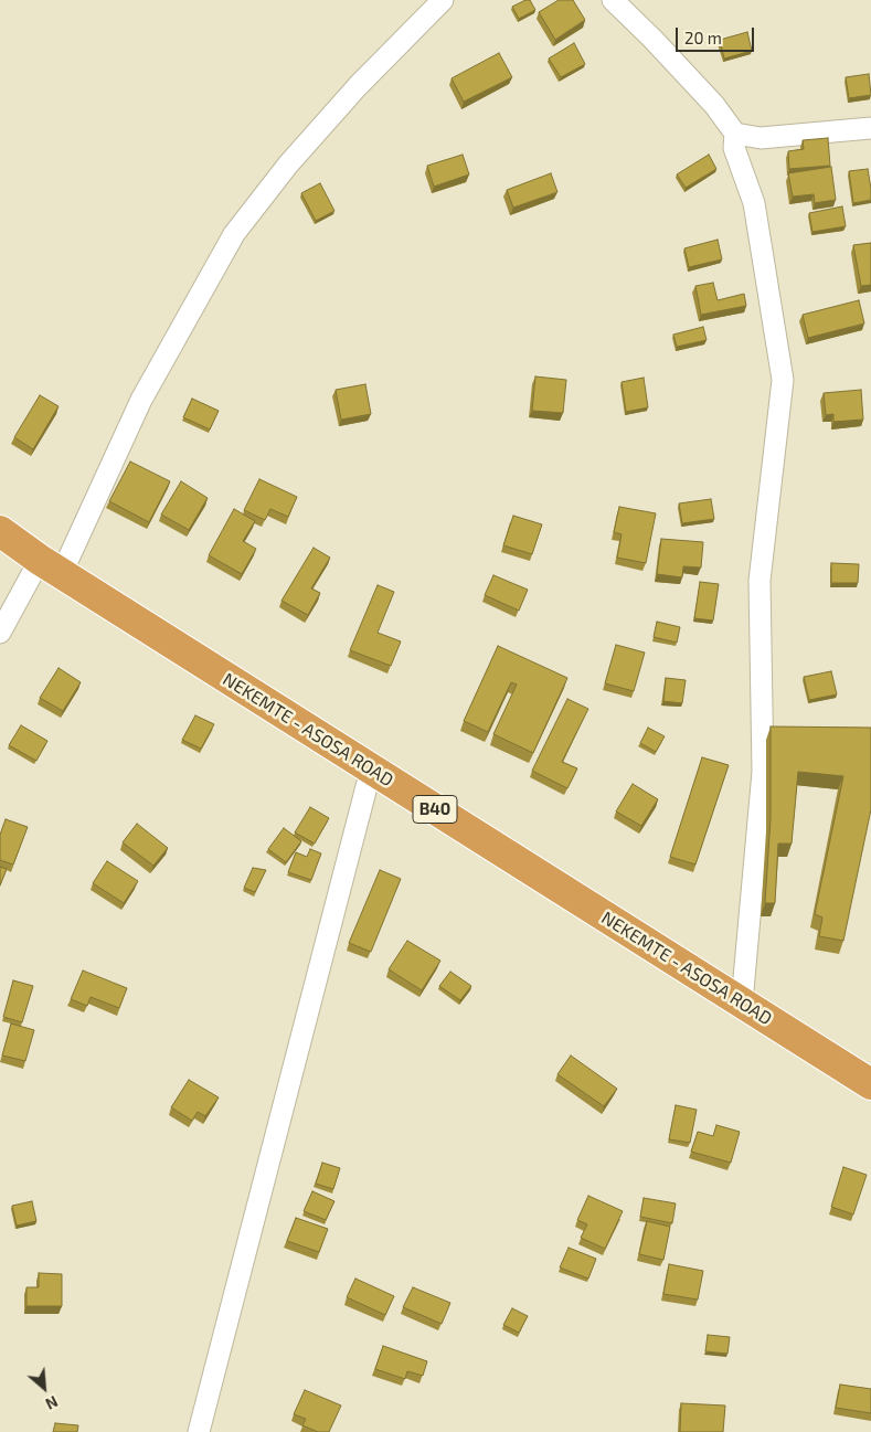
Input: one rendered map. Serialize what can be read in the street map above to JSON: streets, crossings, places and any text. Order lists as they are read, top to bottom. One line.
{"streets":{"highway":["NEKEMTE - ASOSA ROAD","B40"]},"scale_bar":"20 m","north":"bottom right"}
